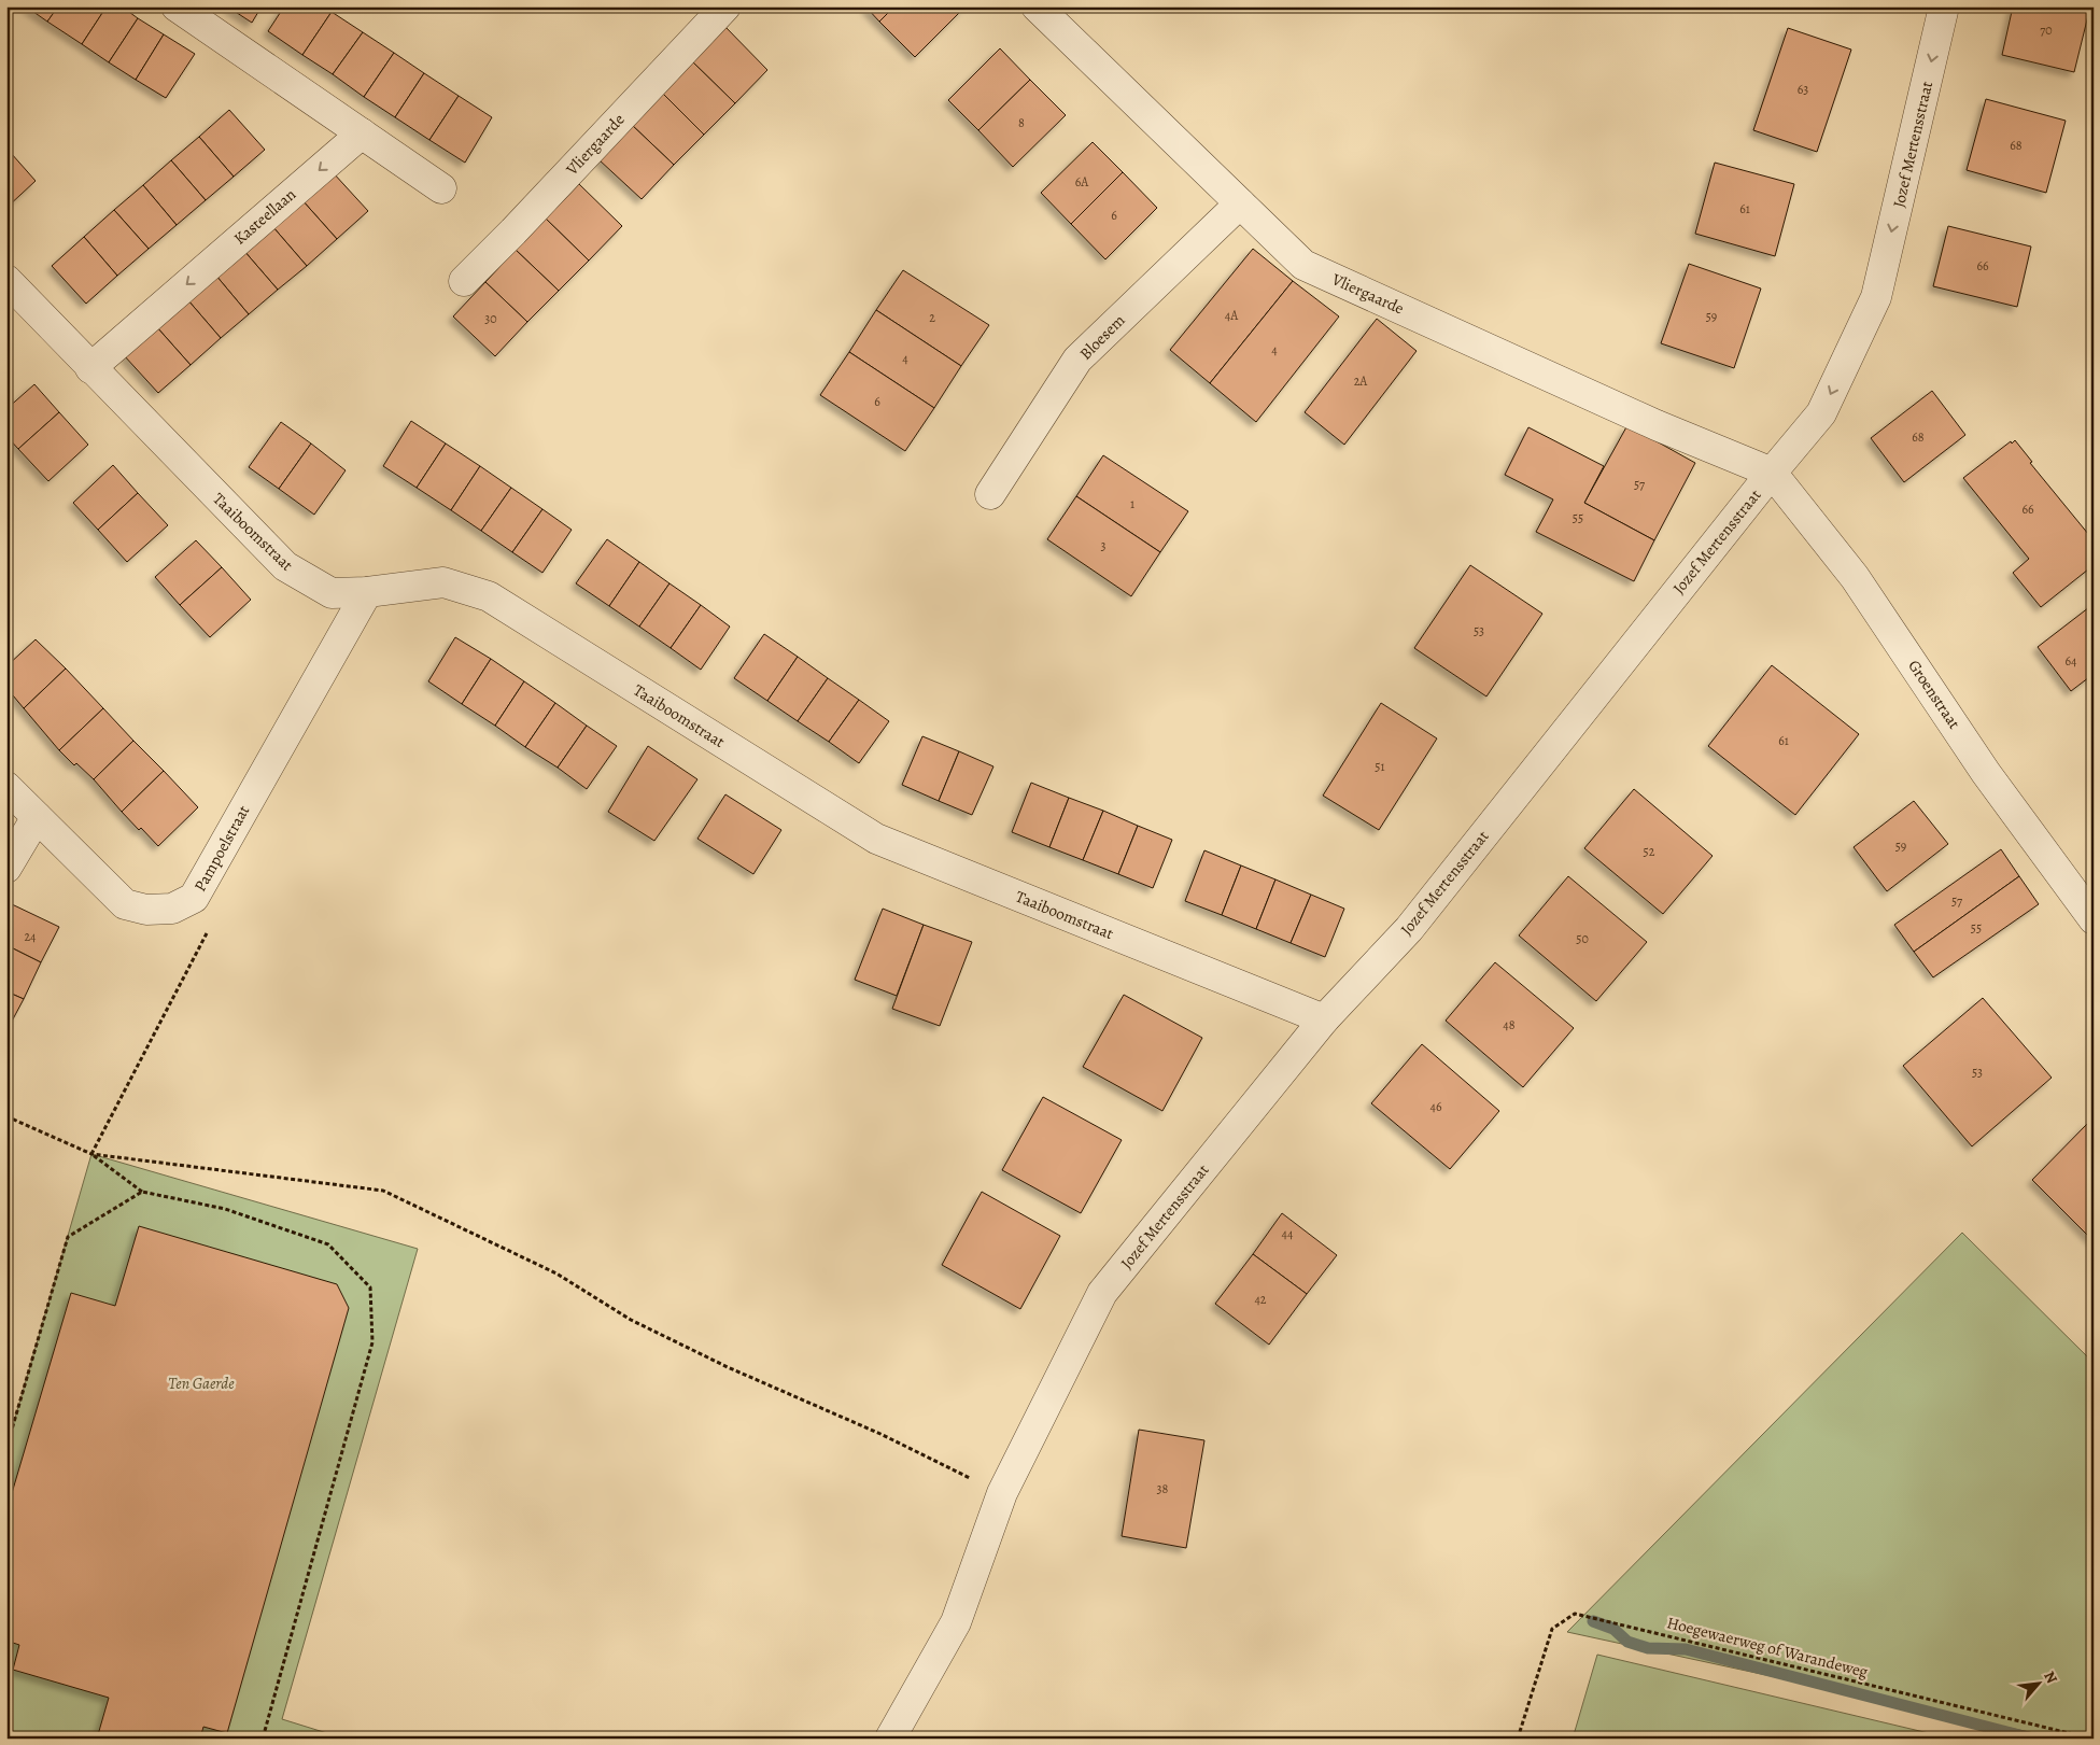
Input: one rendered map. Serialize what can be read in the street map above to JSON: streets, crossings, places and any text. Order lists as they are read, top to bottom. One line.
{"streets":{"street":["Vliergaarde","Jozef Mertensstraat","Kasteellaan","Bloesem","Taaiboomstraat","Groenstraat","Pampoelstraat"],"path":["Hoegewaerweg of Warandeweg"]},"crossings":[["Vliergaarde","Jozef Mertensstraat"],["Vliergaarde","Bloesem"],["Vliergaarde","Groenstraat"],["Jozef Mertensstraat","Taaiboomstraat"],["Jozef Mertensstraat","Groenstraat"],["Kasteellaan","Taaiboomstraat"],["Taaiboomstraat","Pampoelstraat"]],"one_way":["Kasteellaan"],"parks":["Ten Gaerde"],"house_numbers":["70","63","8","68","6A","61","6","66","4A","59","2","30","4","4","2A","6","68","57","1","66","55","3","53","64","61","51","59","52","57","55","24","50","48","53","46","44","42","38"],"north":"top right"}
